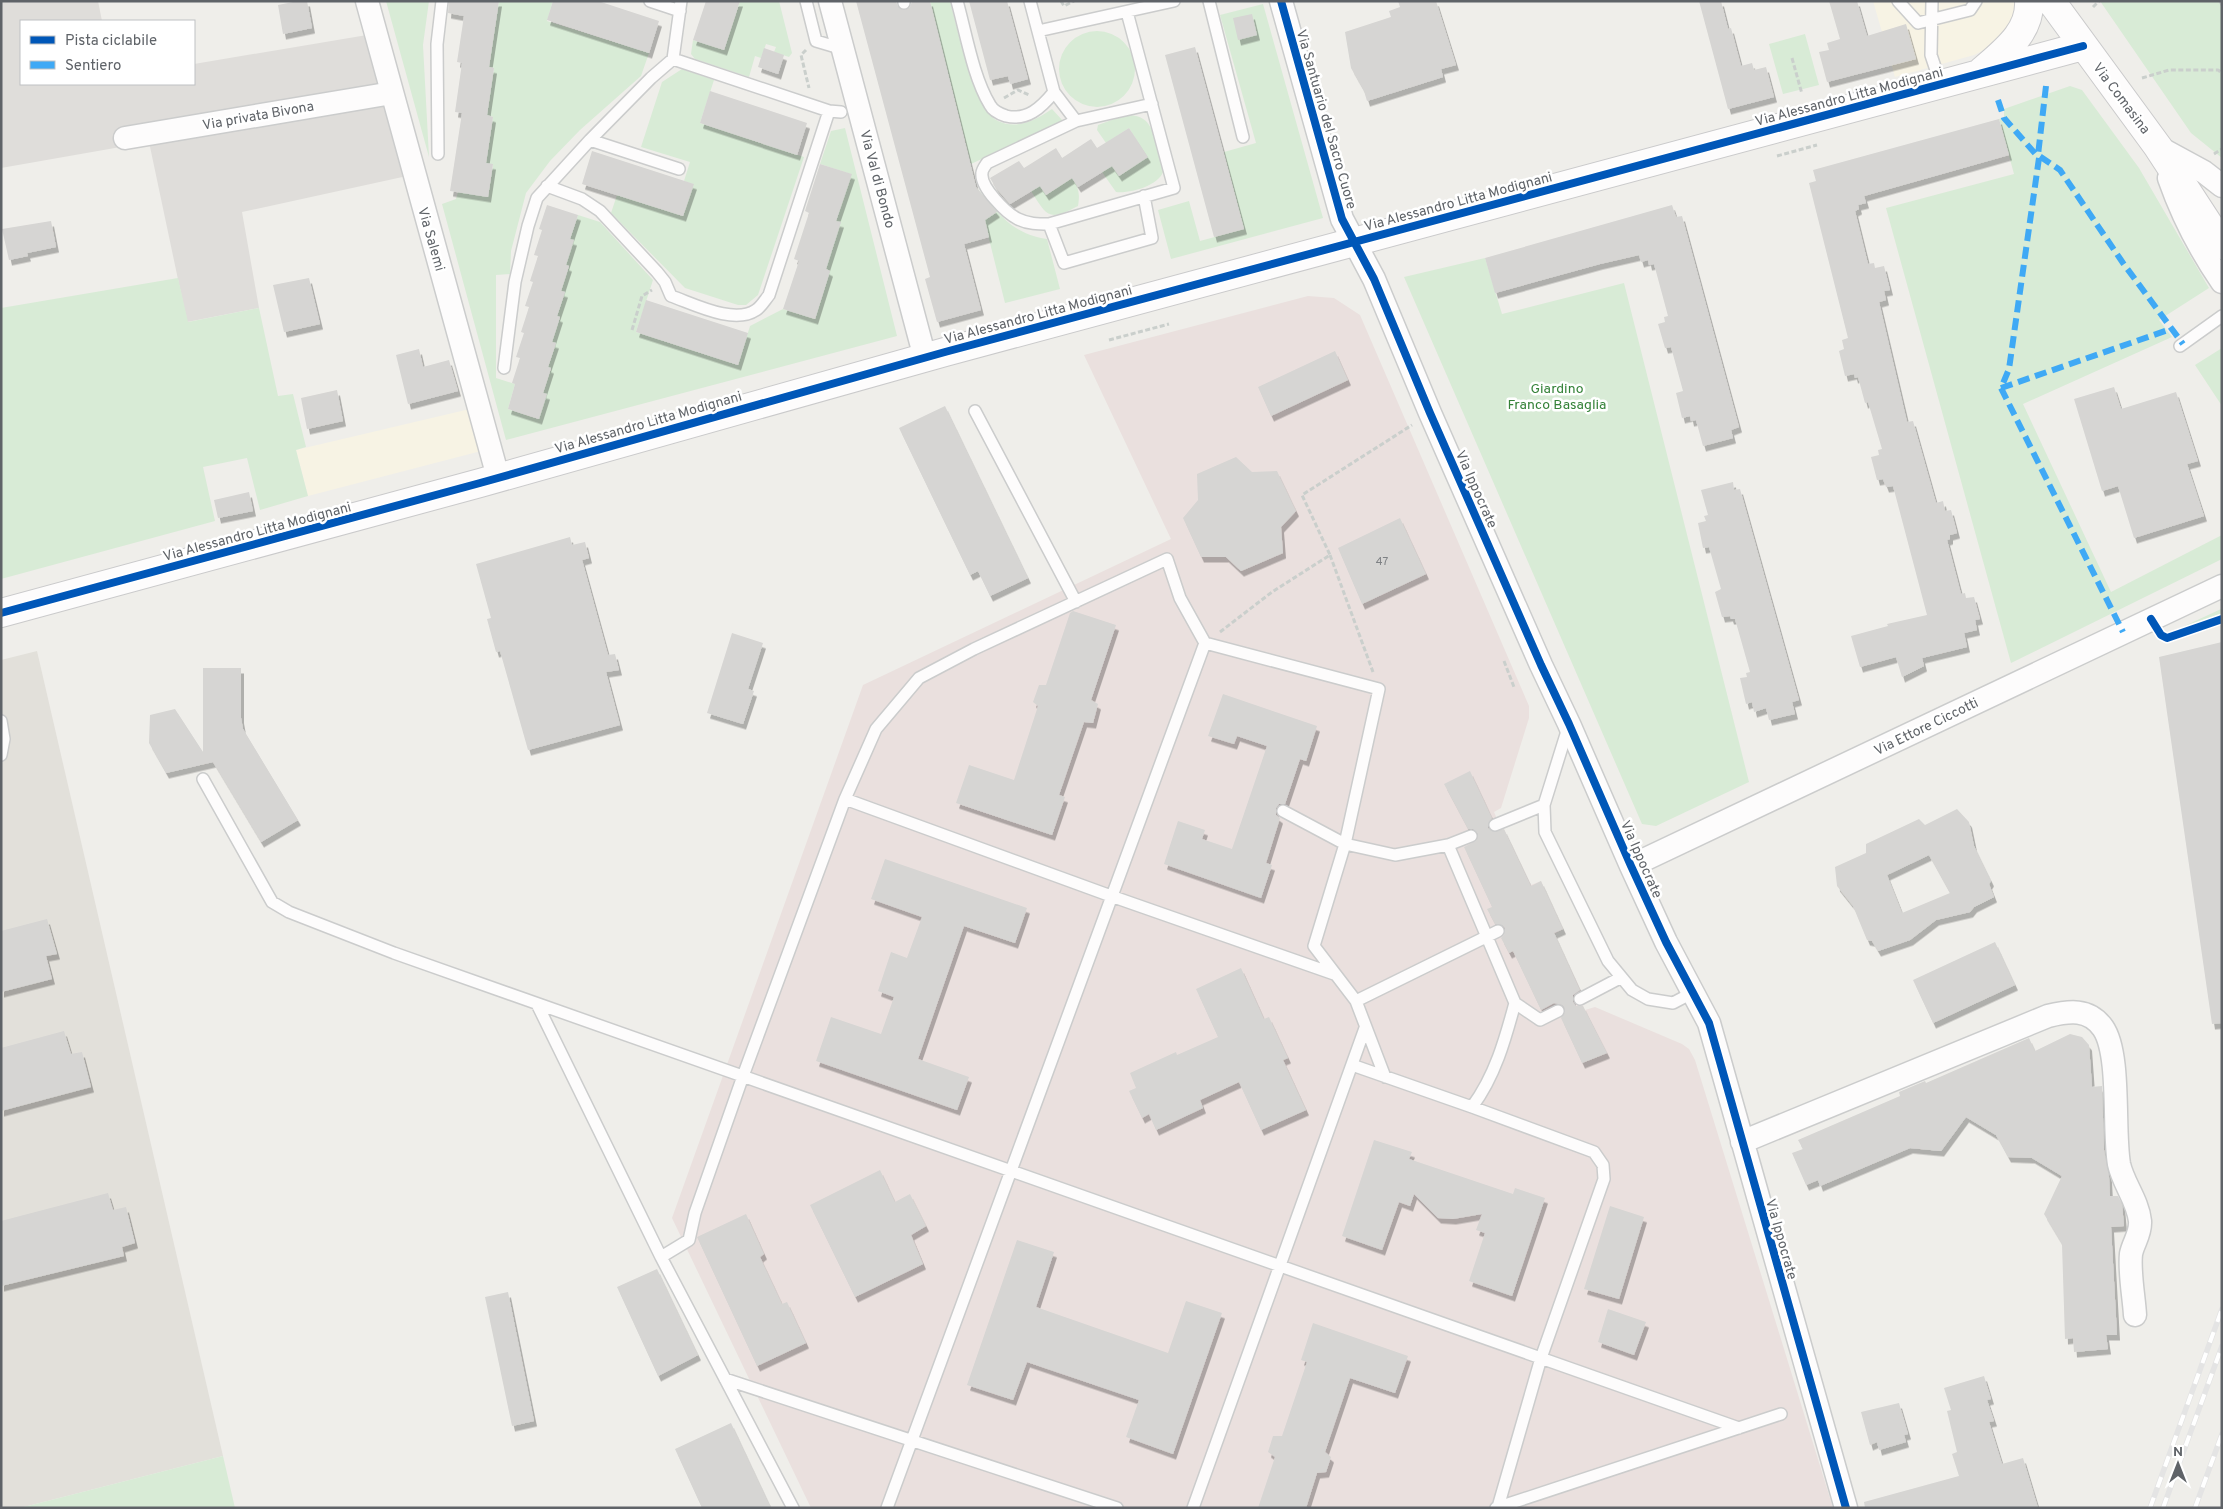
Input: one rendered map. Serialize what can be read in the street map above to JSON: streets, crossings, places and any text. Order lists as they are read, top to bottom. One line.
{"streets":{"street":["Via Alessandro Litta Modignani","Via Comasina","Via privata Bivona","Via Santuario del Sacro Cuore","Via Val di Bondo","Via Salemi","Via Ippocrate","Via Ettore Ciccotti"]},"crossings":[["Via Alessandro Litta Modignani","Via Comasina"],["Via Alessandro Litta Modignani","Via Santuario del Sacro Cuore"],["Via Alessandro Litta Modignani","Via Val di Bondo"],["Via Alessandro Litta Modignani","Via Salemi"],["Via Alessandro Litta Modignani","Via Ippocrate"],["Via privata Bivona","Via Salemi"],["Via Santuario del Sacro Cuore","Via Ippocrate"],["Via Ippocrate","Via Ettore Ciccotti"]],"parks":["Giardino Franco Basaglia"],"house_numbers":["47"],"legend":["Pista ciclabile","Sentiero"],"north":"top"}
